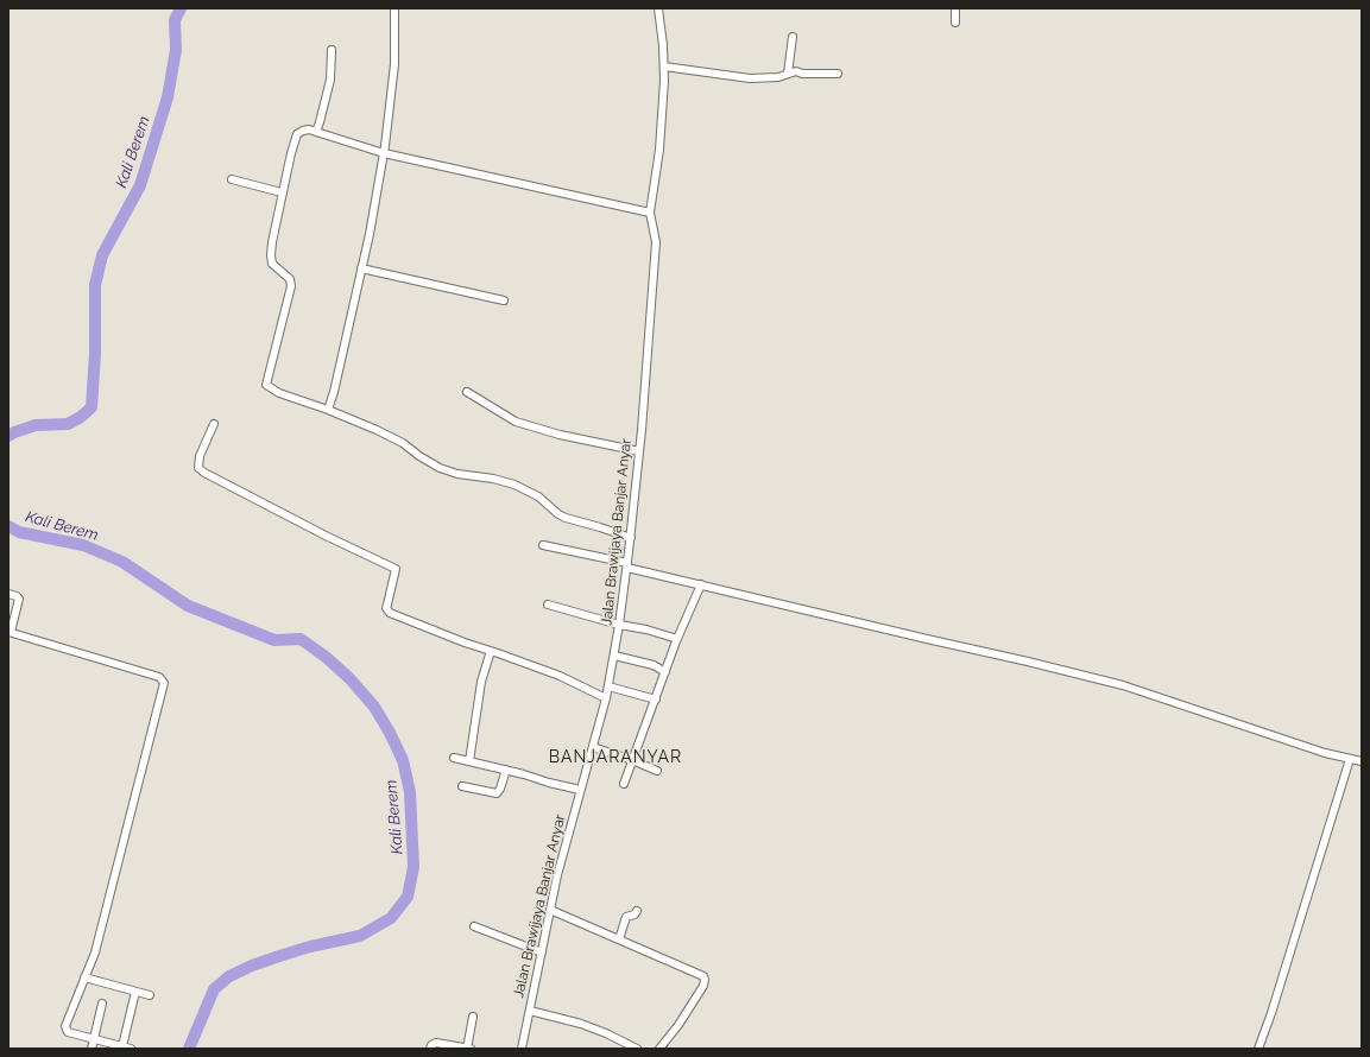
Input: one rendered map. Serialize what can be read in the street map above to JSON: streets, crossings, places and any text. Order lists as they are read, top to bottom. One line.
{"streets":{"street":["Jalan Brawijaya Banjar Anyar"]},"districts":["BANJARANYAR"],"water":["Kali Berem"]}
